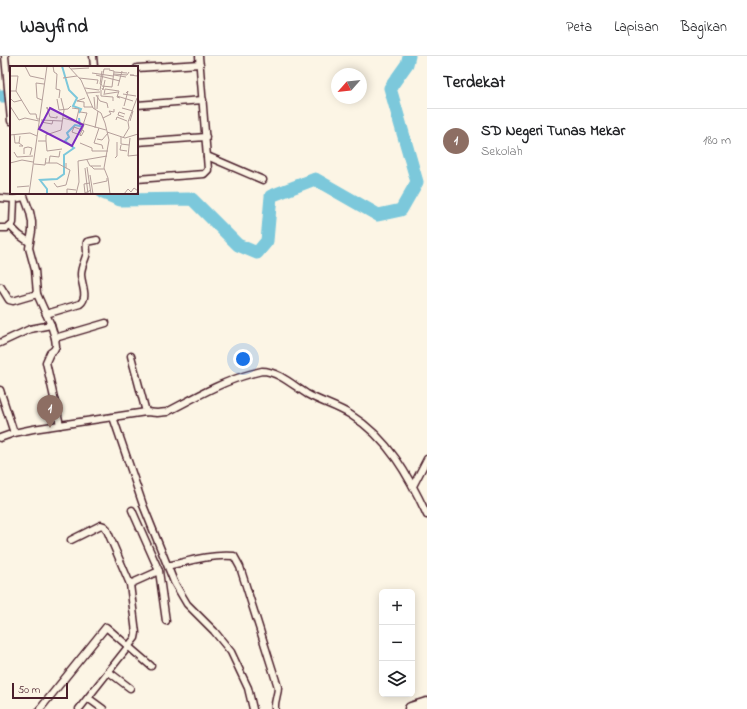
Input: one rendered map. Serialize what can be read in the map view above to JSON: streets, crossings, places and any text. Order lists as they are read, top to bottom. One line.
{"scale_bar":"50 m","north":"bottom left","page":{"header":"Wayfind","nav":["Peta","Lapisan","Bagikan"],"heading":"Terdekat","list":[{"mark":"1","name":"SD Negeri Tunas Mekar","note":"Sekolah","value":"180 m"}],"pins":"1","map_buttons":["+","−"],"scale":"50 m"}}
